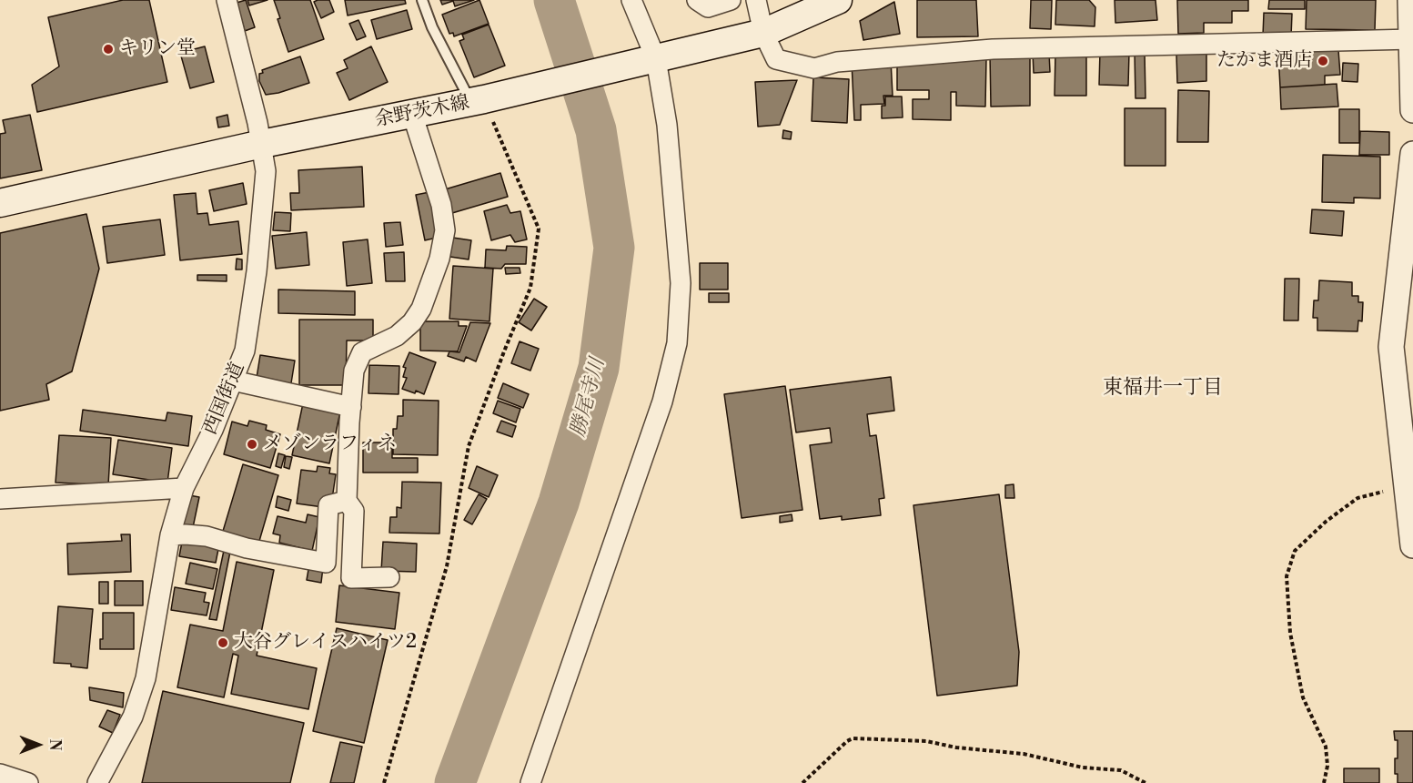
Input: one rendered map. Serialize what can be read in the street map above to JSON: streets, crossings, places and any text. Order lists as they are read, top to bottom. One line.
{"streets":{"main road":["余野茨木線"],"street":["西国街道"]},"crossings":[["余野茨木線","西国街道"]],"districts":["東福井一丁目"],"water":["勝尾寺川"],"places":["キリン堂","たかま酒店","メゾンラフィネ","大谷グレイスハイツ2"],"north":"right"}
